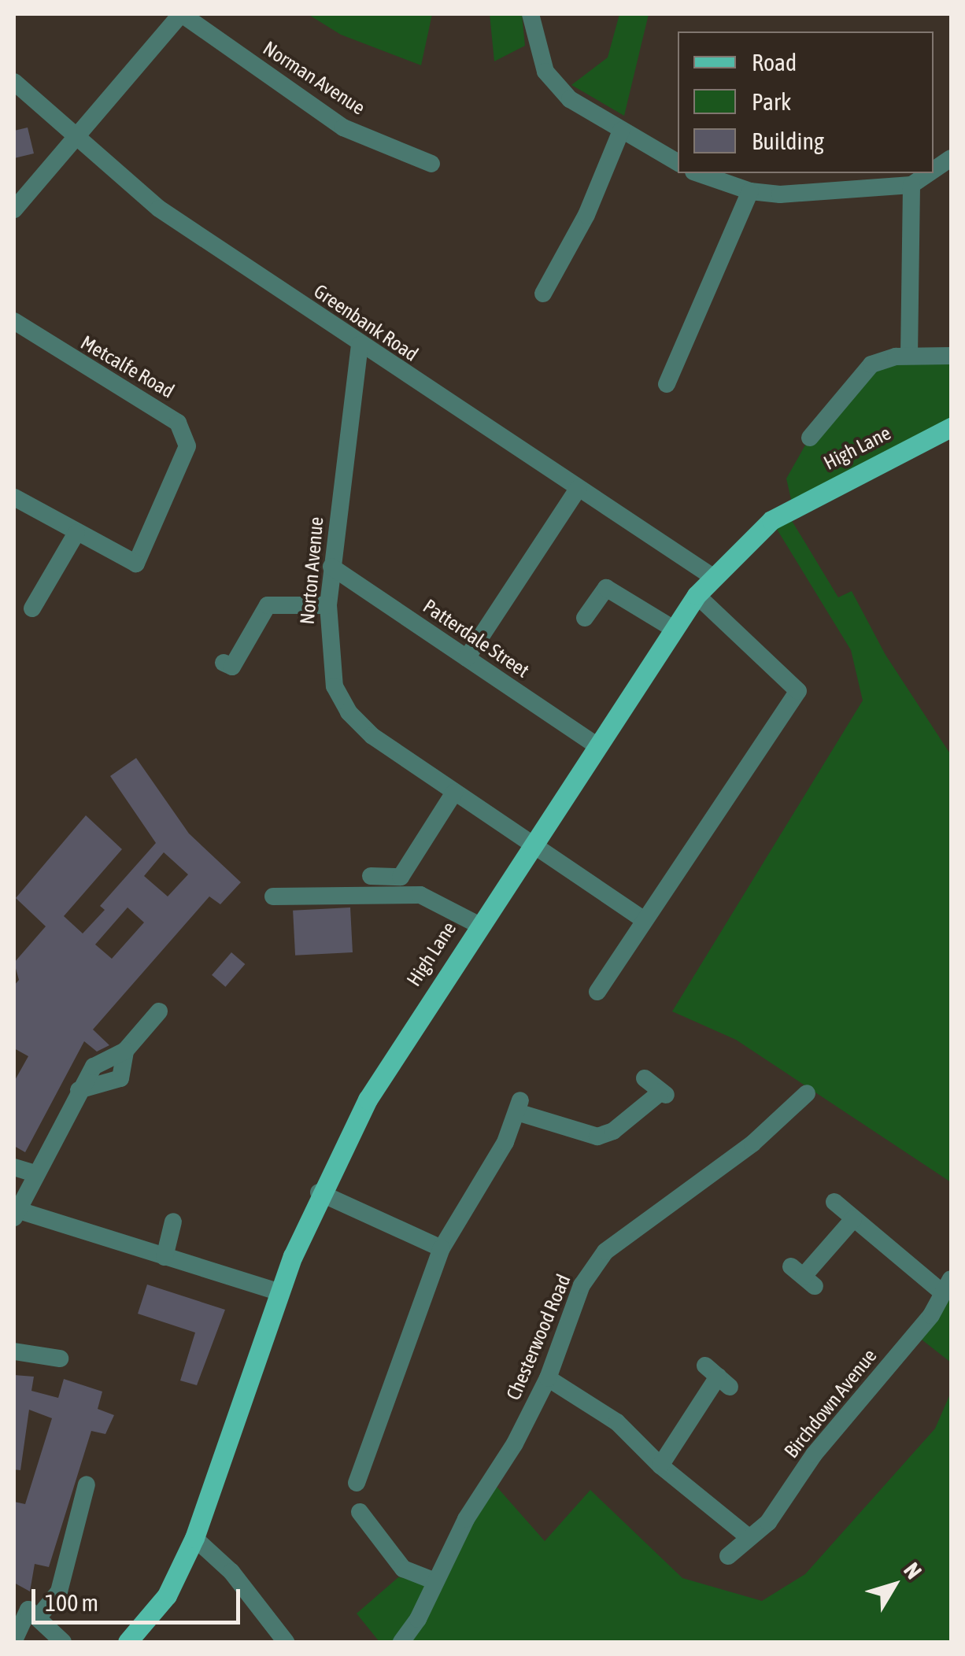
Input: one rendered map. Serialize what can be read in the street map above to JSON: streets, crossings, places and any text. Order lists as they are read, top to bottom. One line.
{"streets":{"main road":["High Lane"],"street":["Norman Avenue","Greenbank Road","Metcalfe Road","Norton Avenue","Patterdale Street","Chesterwood Road","Birchdown Avenue"]},"crossings":[["Greenbank Road","High Lane"],["Greenbank Road","Norton Avenue"],["High Lane","Norton Avenue"],["High Lane","Patterdale Street"],["Norton Avenue","Patterdale Street"]],"legend":["Road","Park","Building"],"scale_bar":"100 m","north":"top right"}
